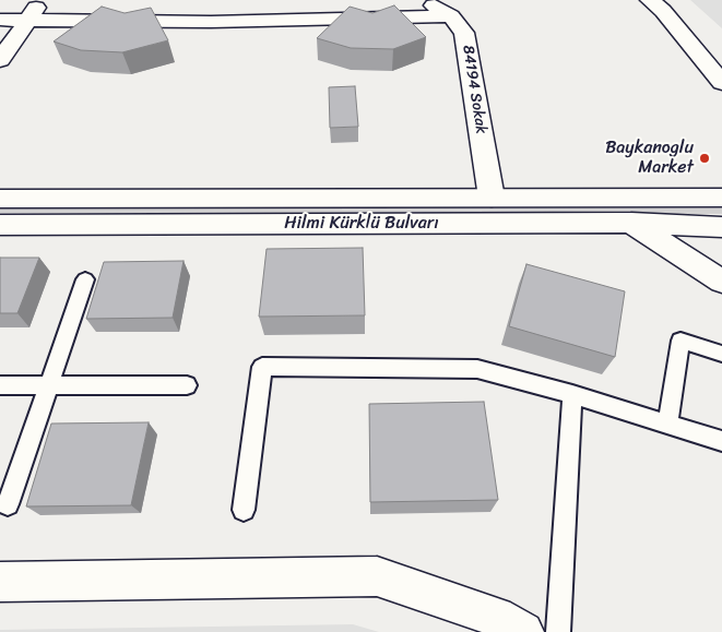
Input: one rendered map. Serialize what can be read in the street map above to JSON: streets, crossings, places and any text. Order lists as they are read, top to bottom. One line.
{"streets":{"street":["84194 Sokak","Hilmi Kürklü Bulvarı"]},"crossings":[["84194 Sokak","Hilmi Kürklü Bulvarı"]],"places":["Baykanoglu Market"]}
